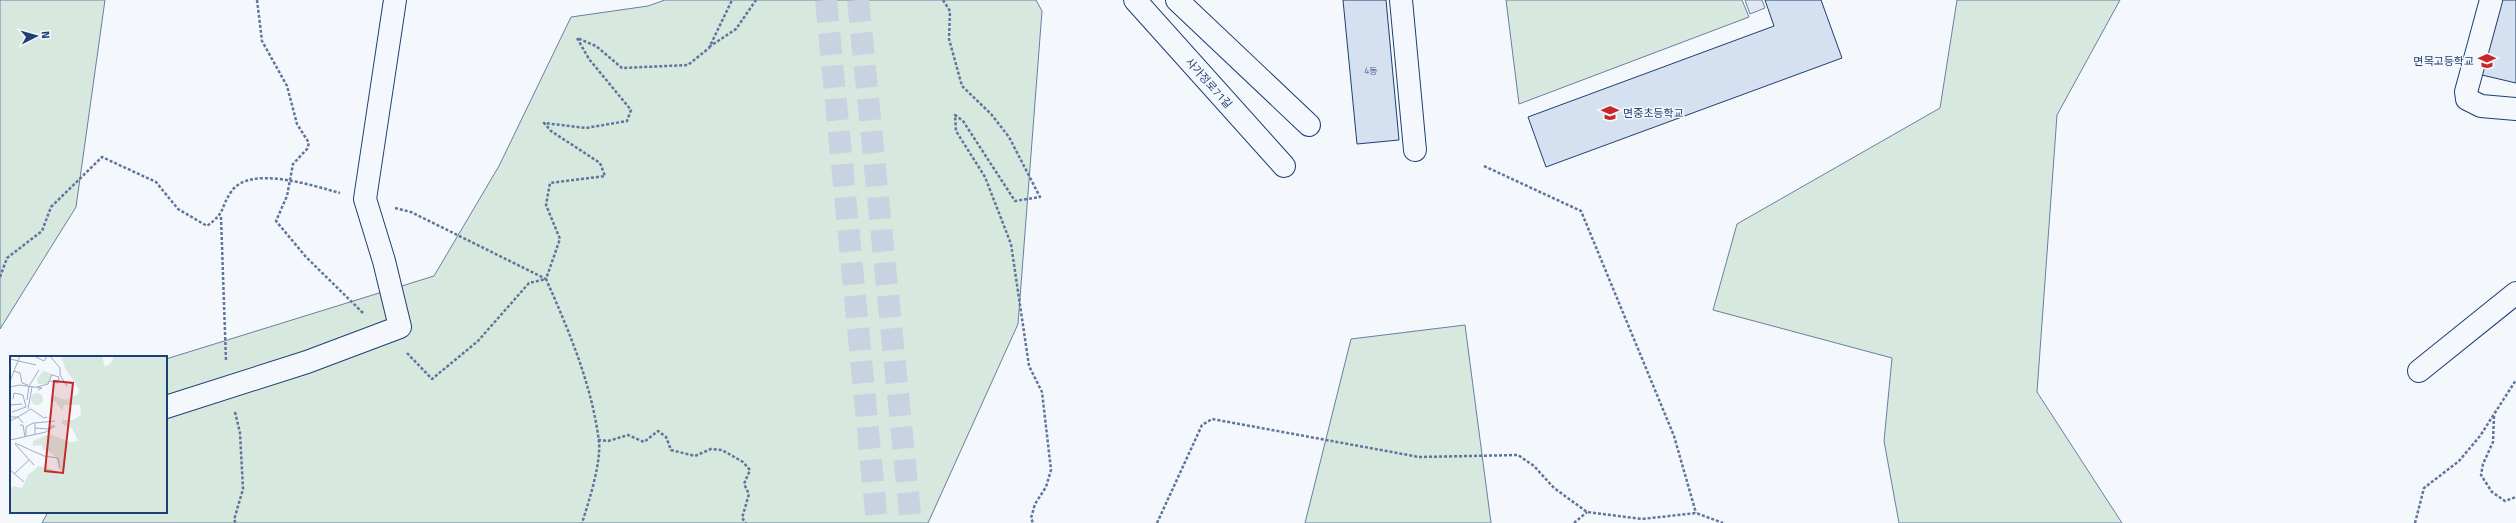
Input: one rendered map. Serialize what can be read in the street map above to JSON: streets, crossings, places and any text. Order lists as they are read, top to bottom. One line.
{"streets":{"street":["사가정로71길"]},"places":{"school or university":["면목고등학교","면중초등학교"]},"house_numbers":["4동"],"north":"right"}
